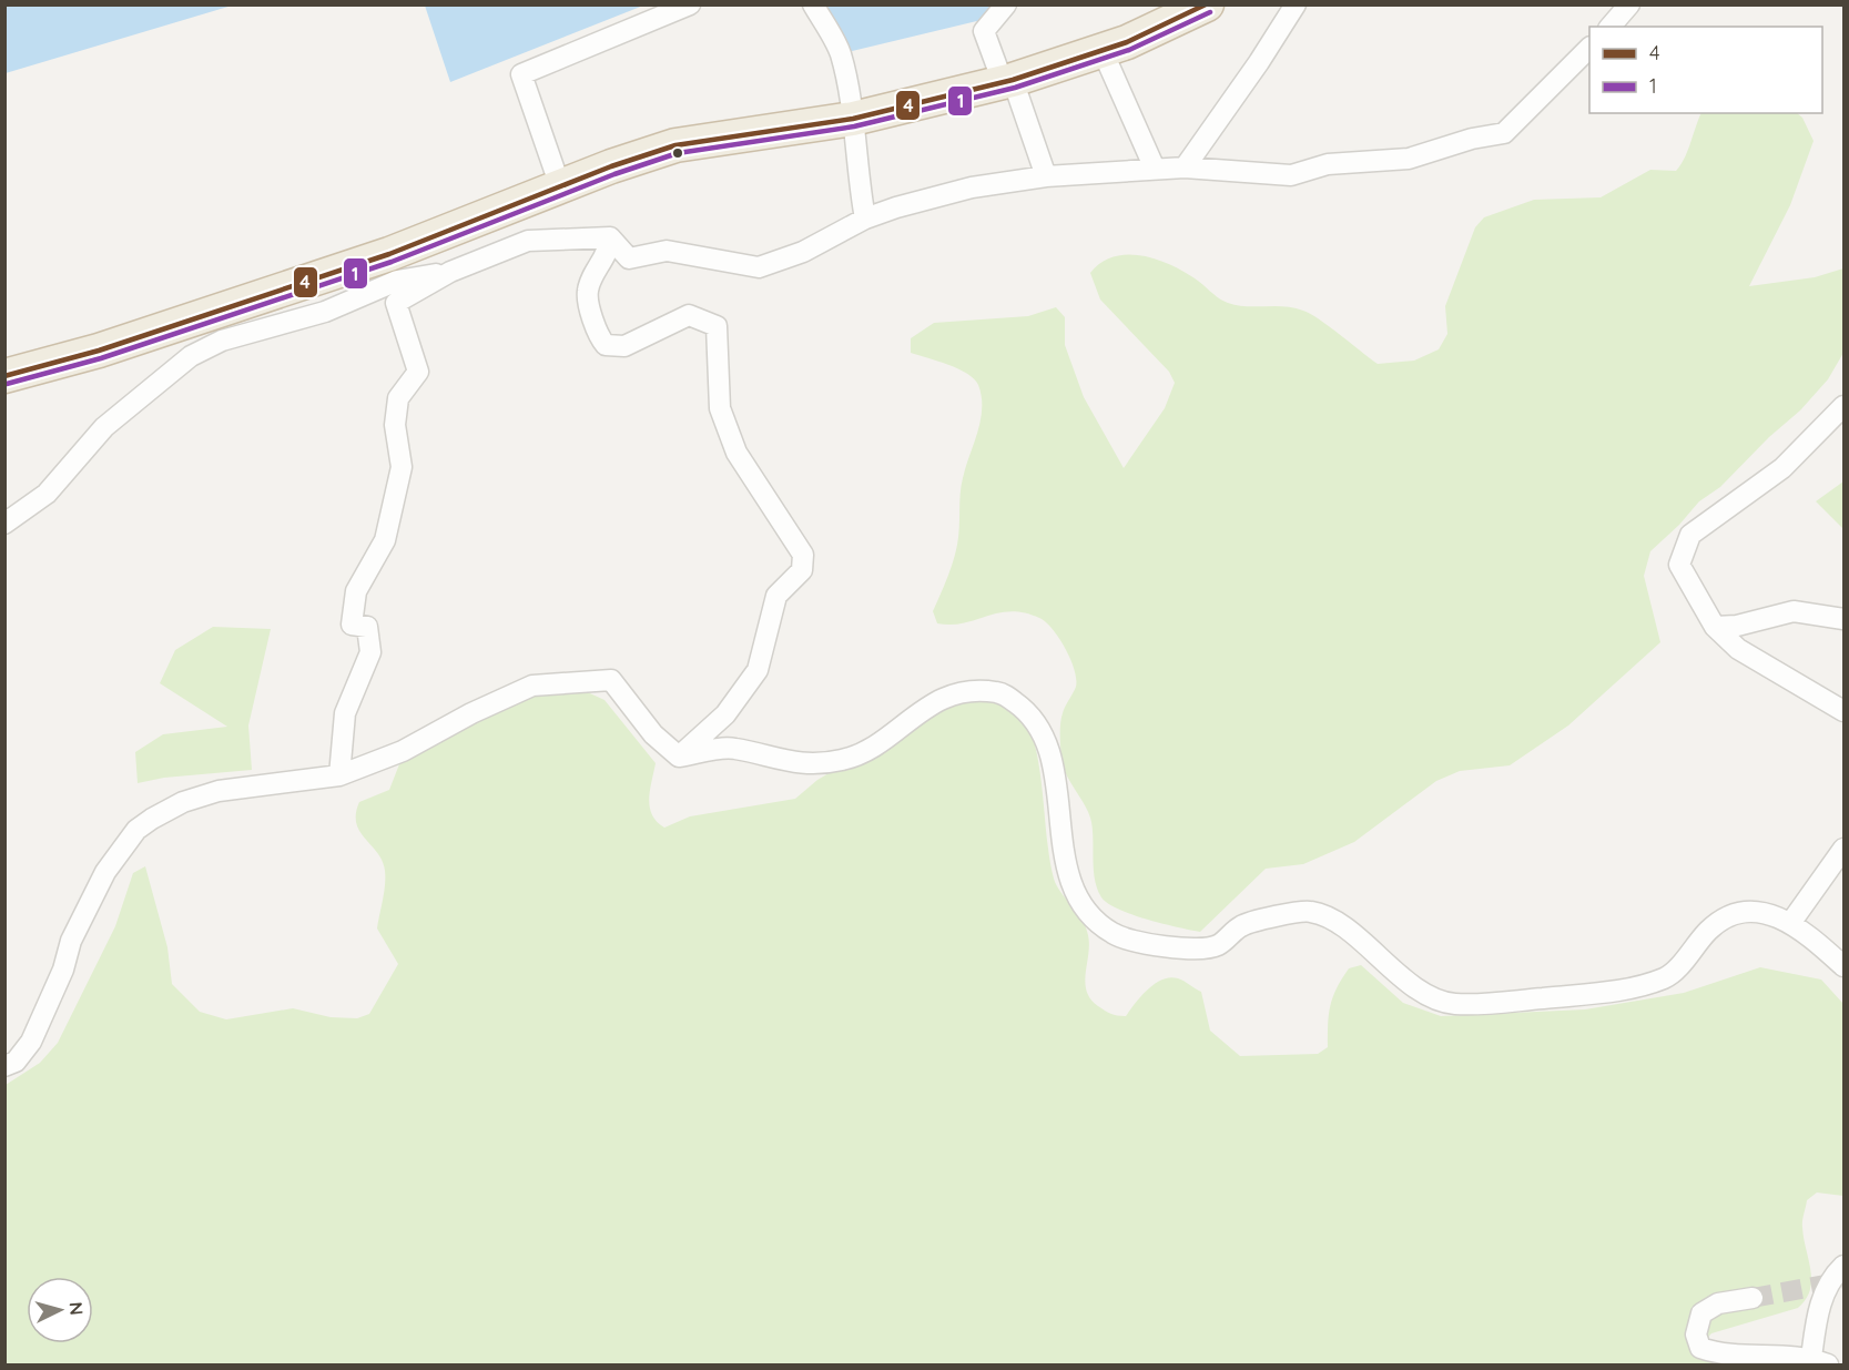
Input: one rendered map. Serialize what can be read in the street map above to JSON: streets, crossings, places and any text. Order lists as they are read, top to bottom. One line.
{"lines":["transit line 4","transit line 1"],"legend":["4","1"],"north":"right"}
